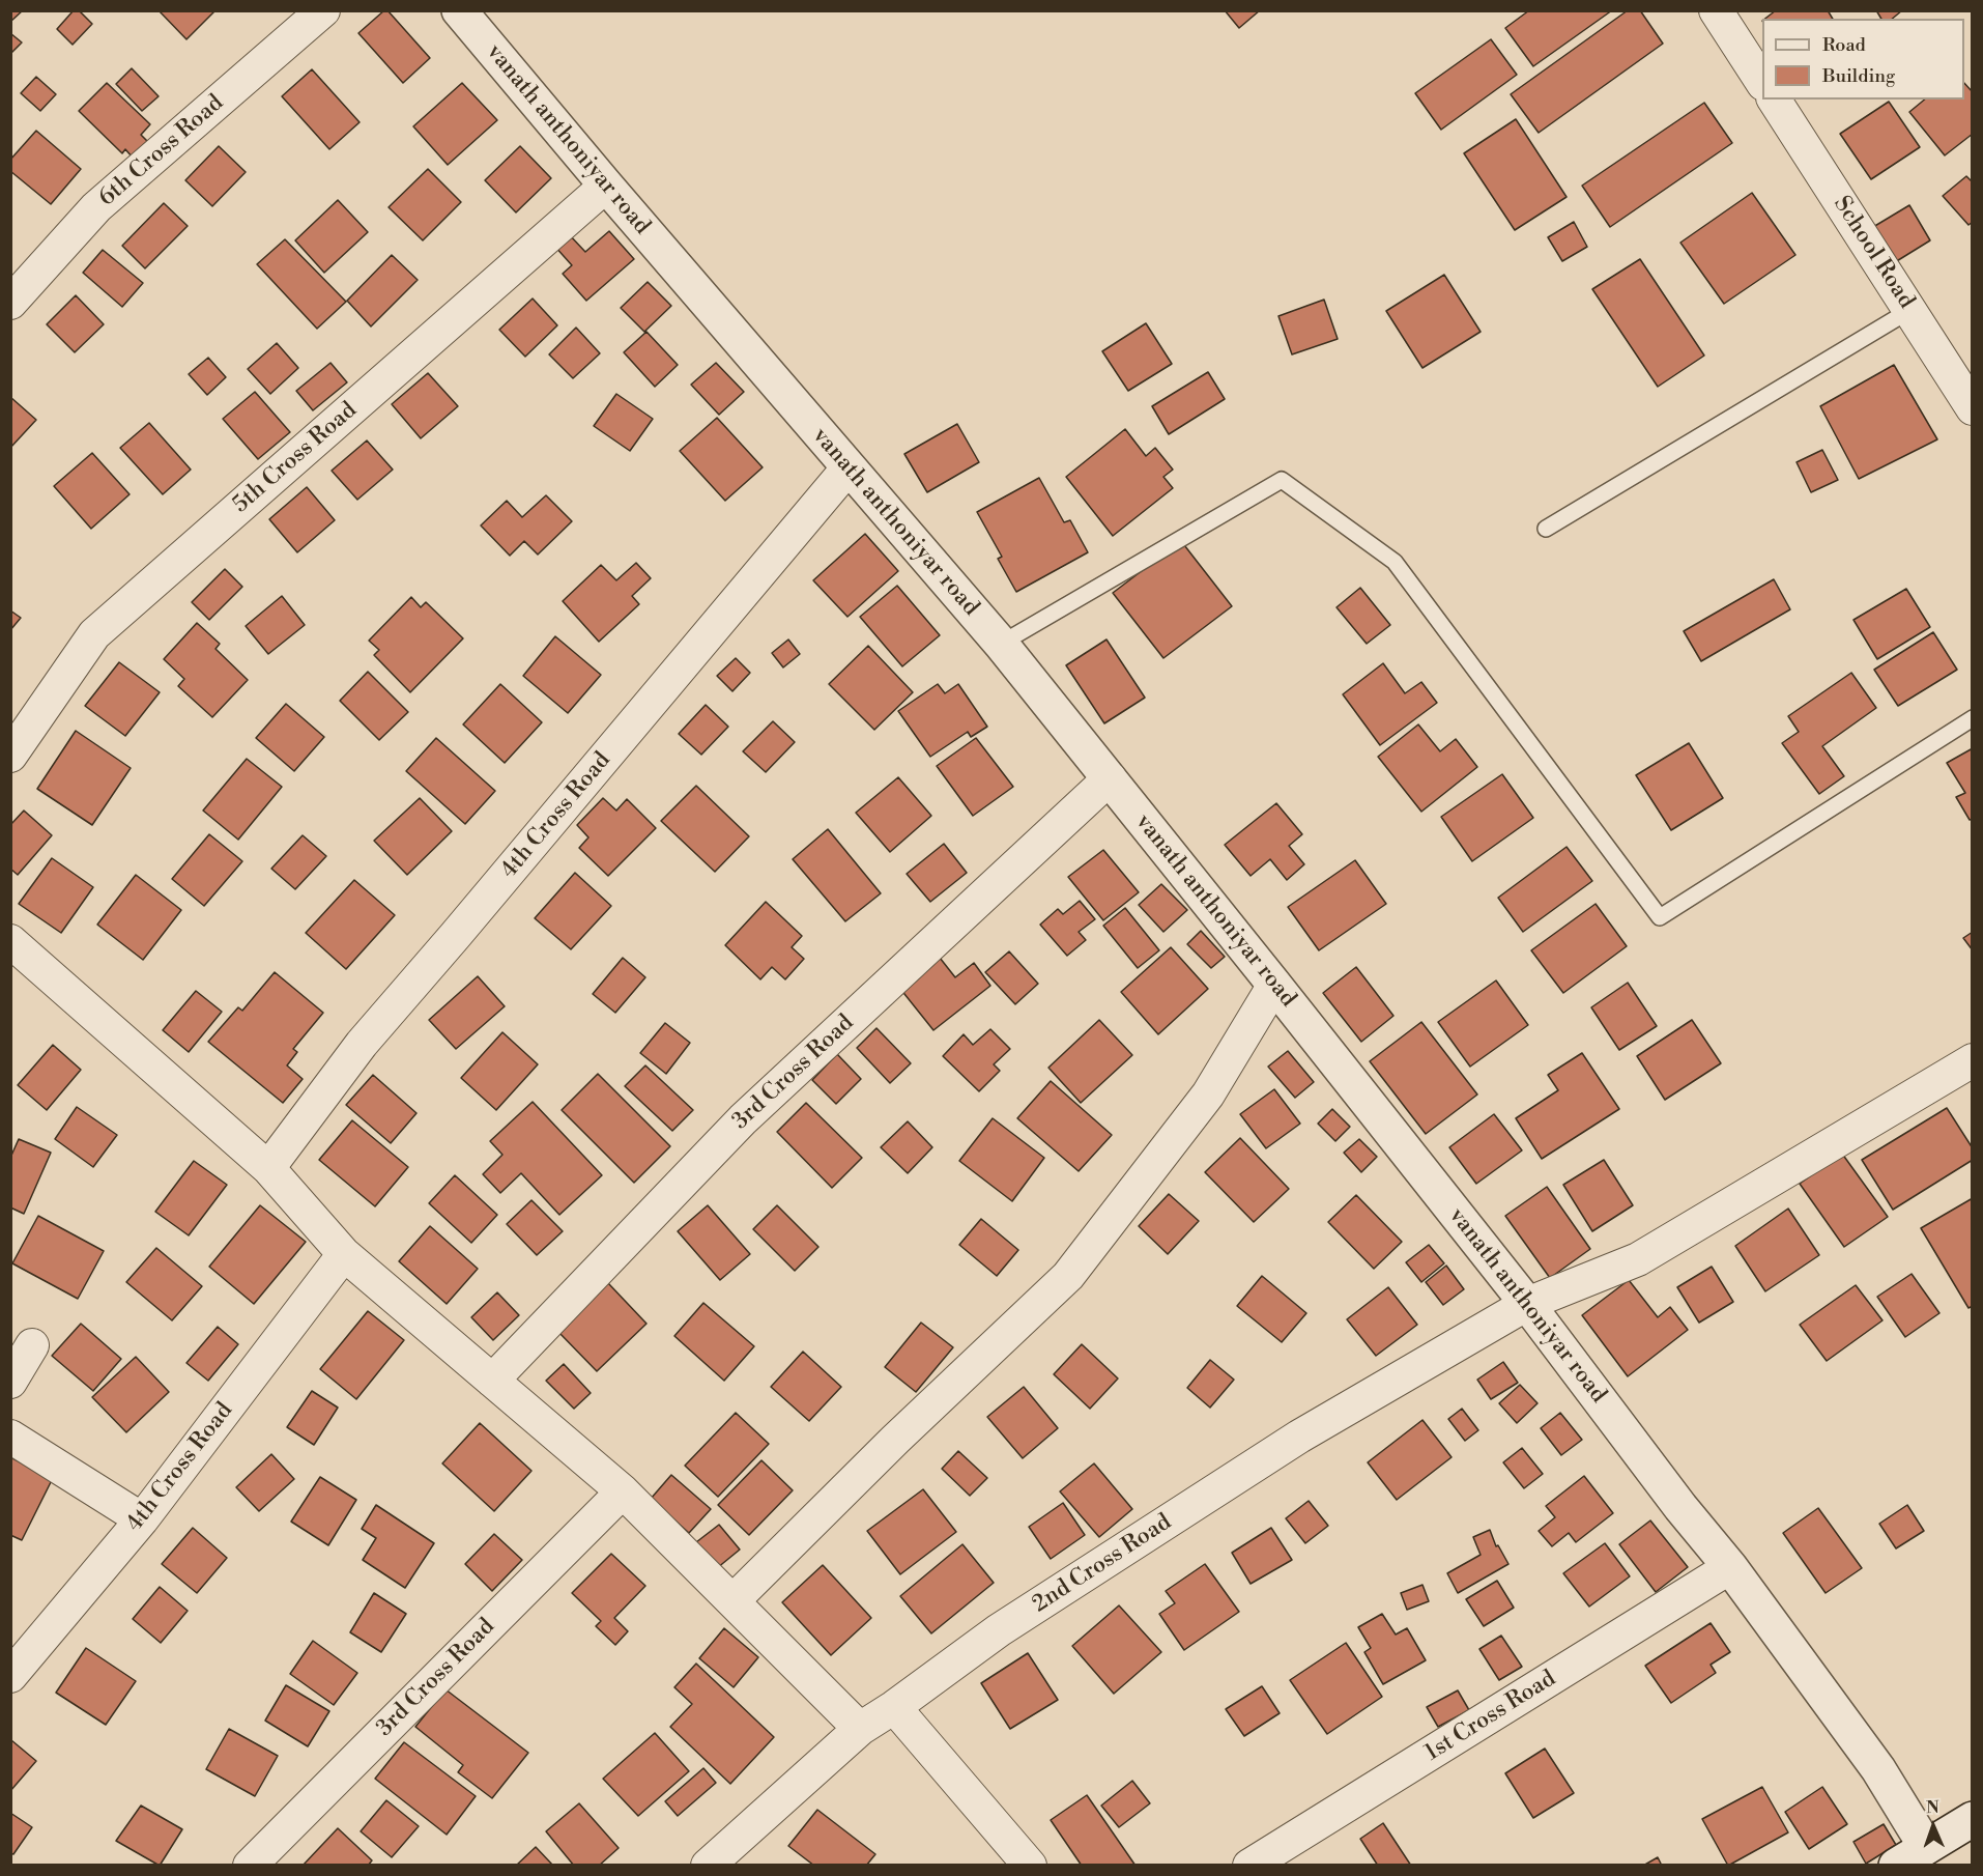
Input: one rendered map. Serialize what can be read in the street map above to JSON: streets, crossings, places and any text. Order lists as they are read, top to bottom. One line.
{"streets":{"street":["vanath anthoniyar road","6th Cross Road","School Road","5th Cross Road","4th Cross Road","3rd Cross Road","2nd Cross Road","1st Cross Road"]},"crossings":[["vanath anthoniyar road","5th Cross Road"],["vanath anthoniyar road","4th Cross Road"],["vanath anthoniyar road","3rd Cross Road"],["vanath anthoniyar road","2nd Cross Road"],["vanath anthoniyar road","1st Cross Road"]],"legend":["Road","Building"],"north":"top"}
